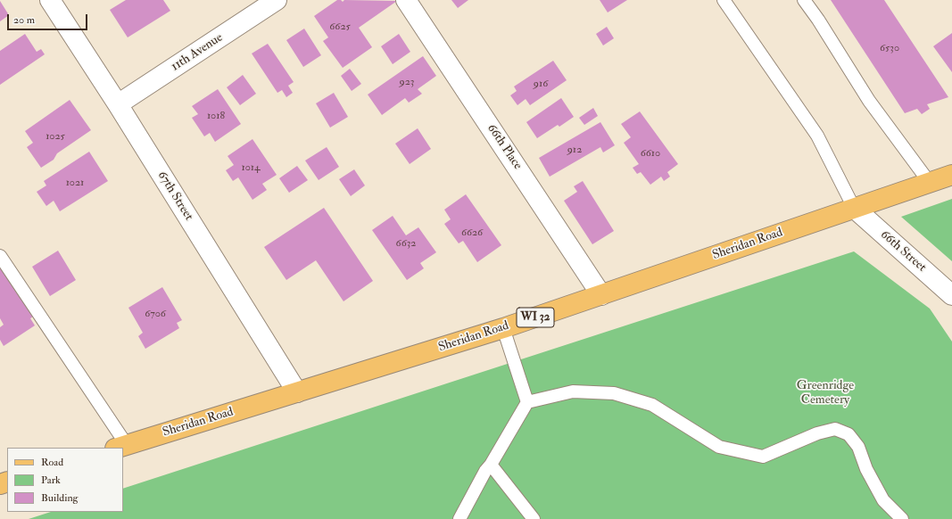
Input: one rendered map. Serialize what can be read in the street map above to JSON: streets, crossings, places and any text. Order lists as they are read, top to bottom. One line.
{"streets":{"main road":["Sheridan Road","WI 32"],"street":["11th Avenue","66th Place","67th Street","66th Street"]},"crossings":[["11th Avenue","67th Street"],["66th Place","Sheridan Road"],["67th Street","Sheridan Road"],["Sheridan Road","66th Street"]],"parks":["Greenridge Cemetery"],"house_numbers":["6625","6530","923","916","1018","1025","912","6610","1014","1021","6626","6632","6706"],"legend":["Road","Park","Building"],"scale_bar":"20 m"}
